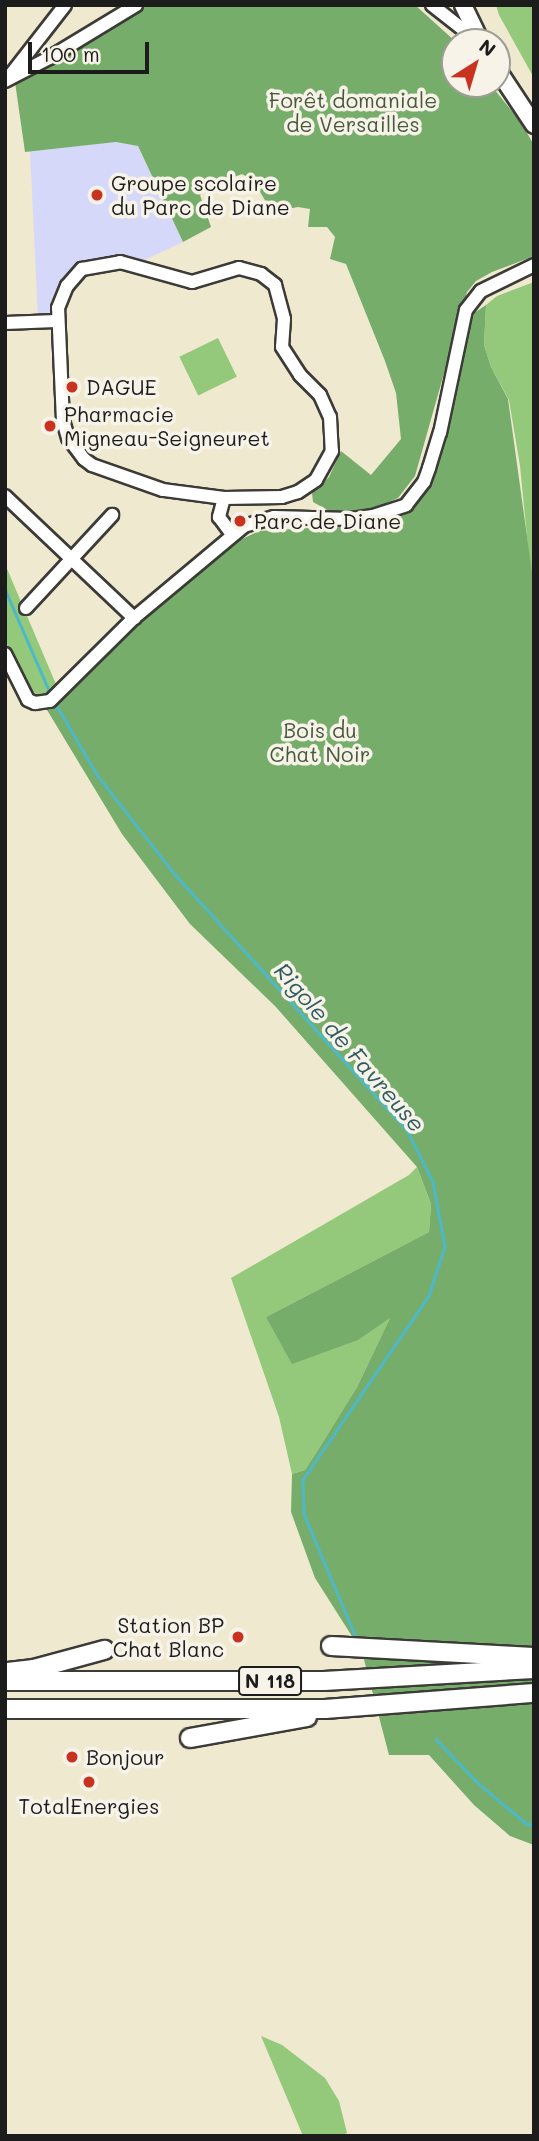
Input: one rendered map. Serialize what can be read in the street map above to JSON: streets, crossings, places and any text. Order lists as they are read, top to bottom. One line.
{"streets":{"highway":["N 118"]},"water":["Rigole de Favreuse"],"parks":["Forêt domaniale de Versailles","Bois du Chat Noir"],"places":["Groupe scolaire du Parc de Diane","DAGUE","Pharmacie Migneau-Seigneuret","Parc de Diane","Station BP Chat Blanc","Bonjour","TotalEnergies"],"scale_bar":"100 m","north":"top right"}
